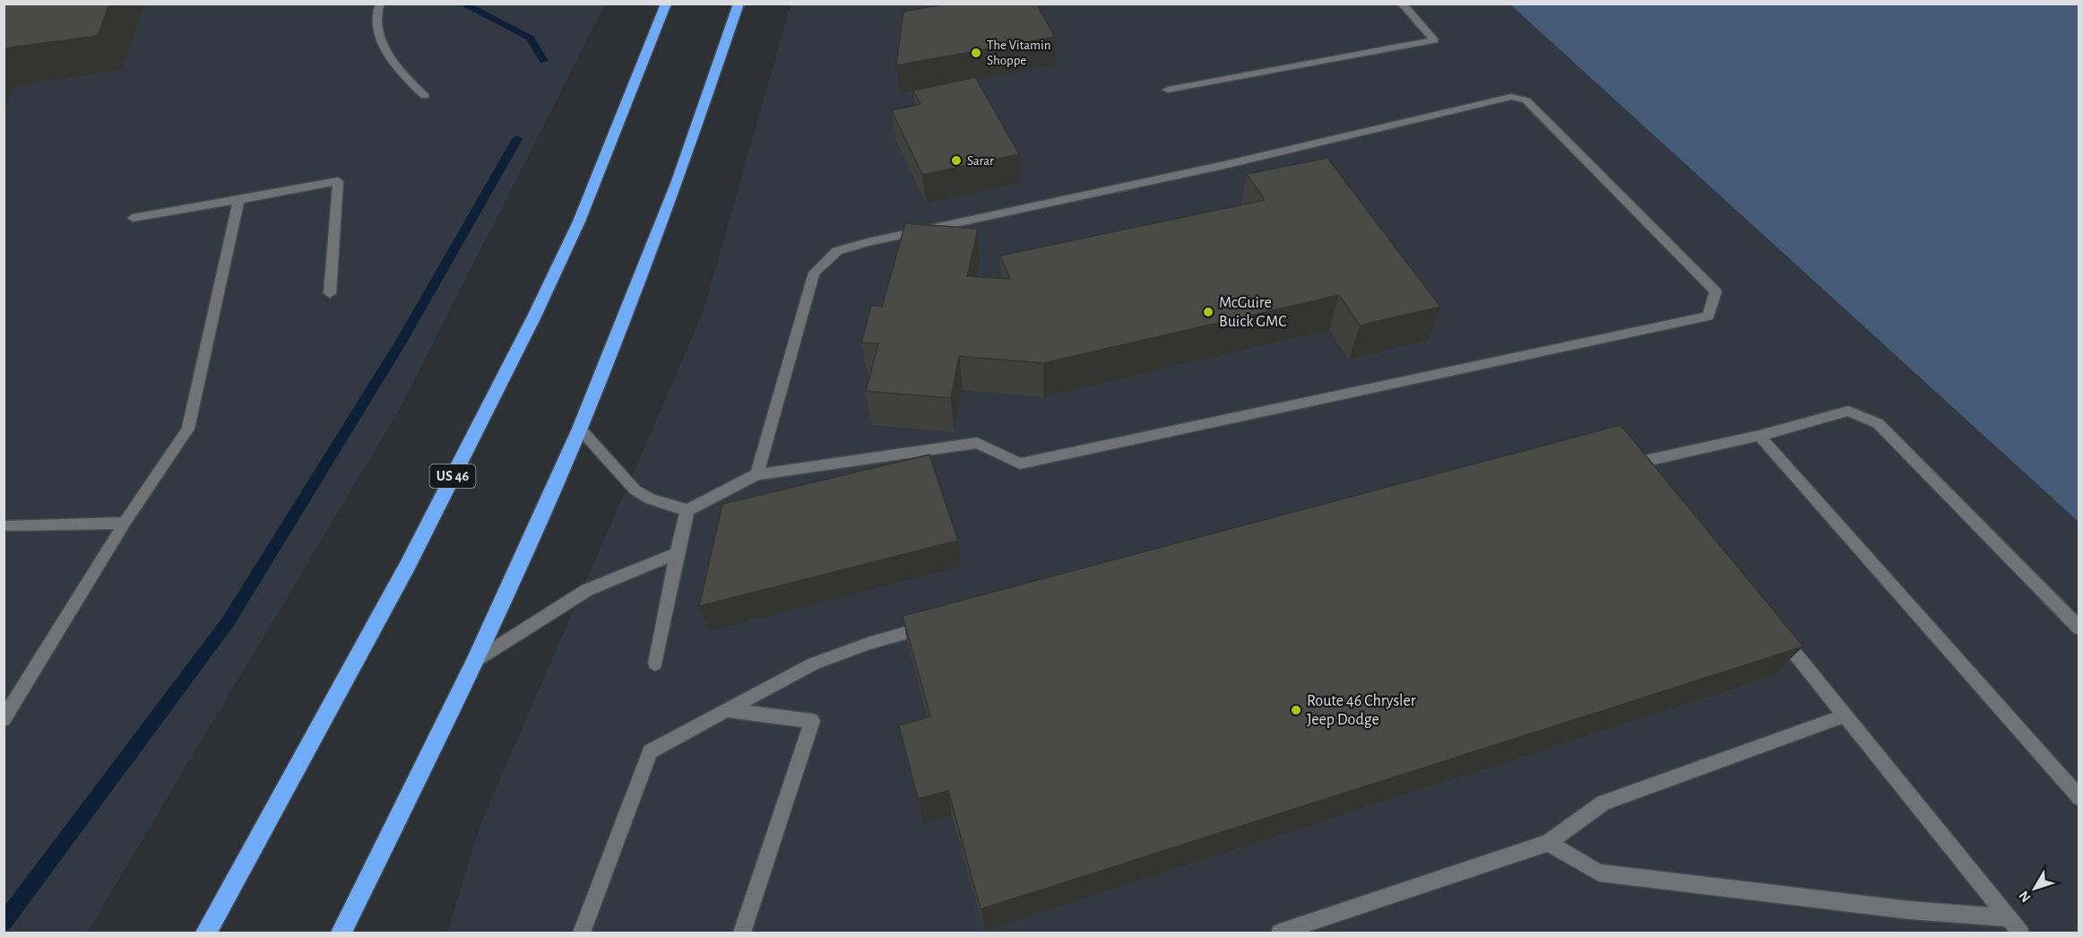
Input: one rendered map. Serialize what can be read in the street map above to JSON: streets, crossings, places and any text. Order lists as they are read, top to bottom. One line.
{"streets":{"highway":["US 46"]},"places":["The Vitamin Shoppe","Sarar","McGuire Buick GMC","Route 46 Chrysler Jeep Dodge"],"north":"bottom left"}
